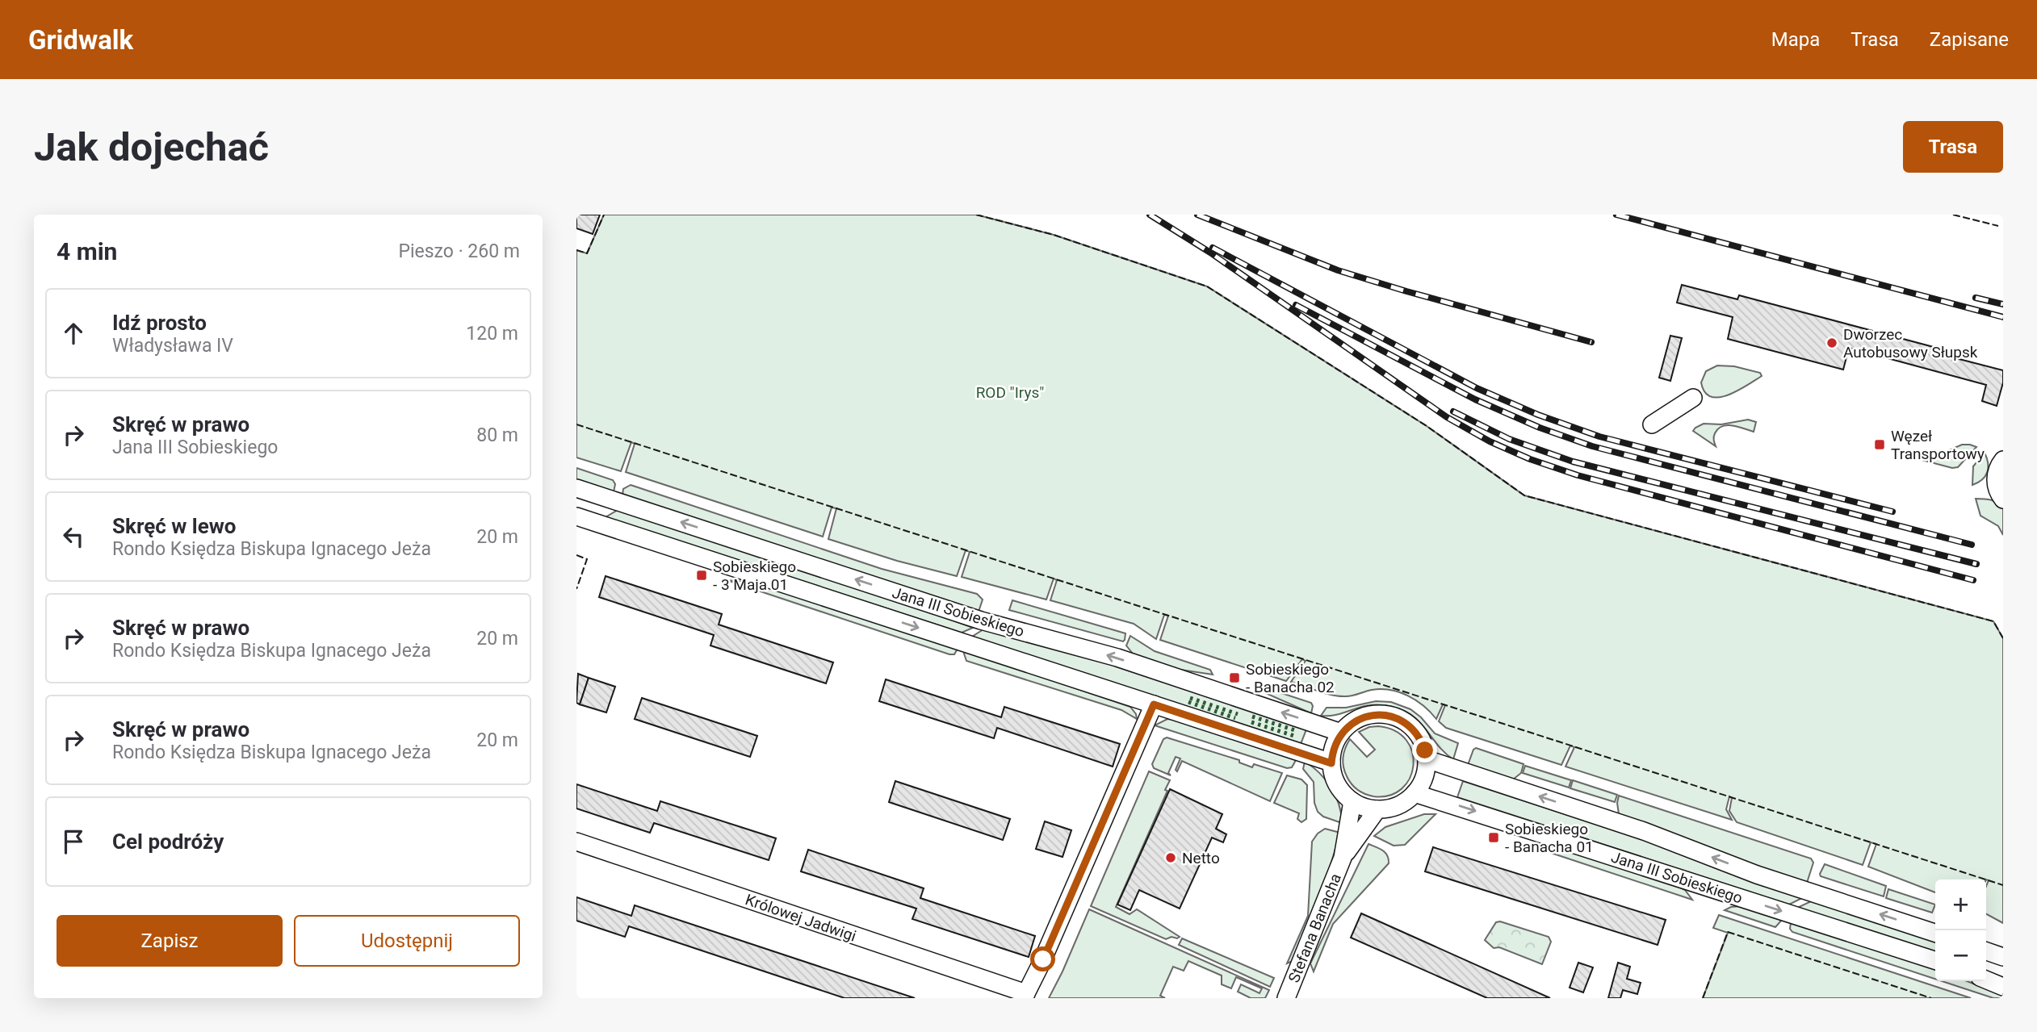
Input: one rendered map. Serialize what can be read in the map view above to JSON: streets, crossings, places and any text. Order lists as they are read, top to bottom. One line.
{"streets":{"street":["Jana III Sobieskiego","Królowej Jadwigi","Stefana Banacha"]},"crossings":[["Jana III Sobieskiego","Stefana Banacha"]],"parks":["ROD \"Irys\""],"places":{"other":["Dworzec Autobusowy Słupsk","Netto"],"transit":["Węzeł Transportowy","Sobieskiego - 3 Maja 01","Sobieskiego - Banacha 02","Sobieskiego - Banacha 01"]},"page":{"header":"Gridwalk","nav":["Mapa","Trasa","Zapisane"],"buttons":["Trasa",["Zapisz","Udostępnij"]],"title":"Jak dojechać","heading":["4 min","Pieszo · 260 m"],"list":[["Idź prosto","Władysława IV","120 m"],["Skręć w prawo","Jana III Sobieskiego","80 m"],["Skręć w lewo","Rondo Księdza Biskupa Ignacego Jeża","20 m"],["Skręć w prawo","Rondo Księdza Biskupa Ignacego Jeża","20 m"],["Skręć w prawo","Rondo Księdza Biskupa Ignacego Jeża","20 m"],"Cel podróży"],"map_buttons":["+","−"]}}
